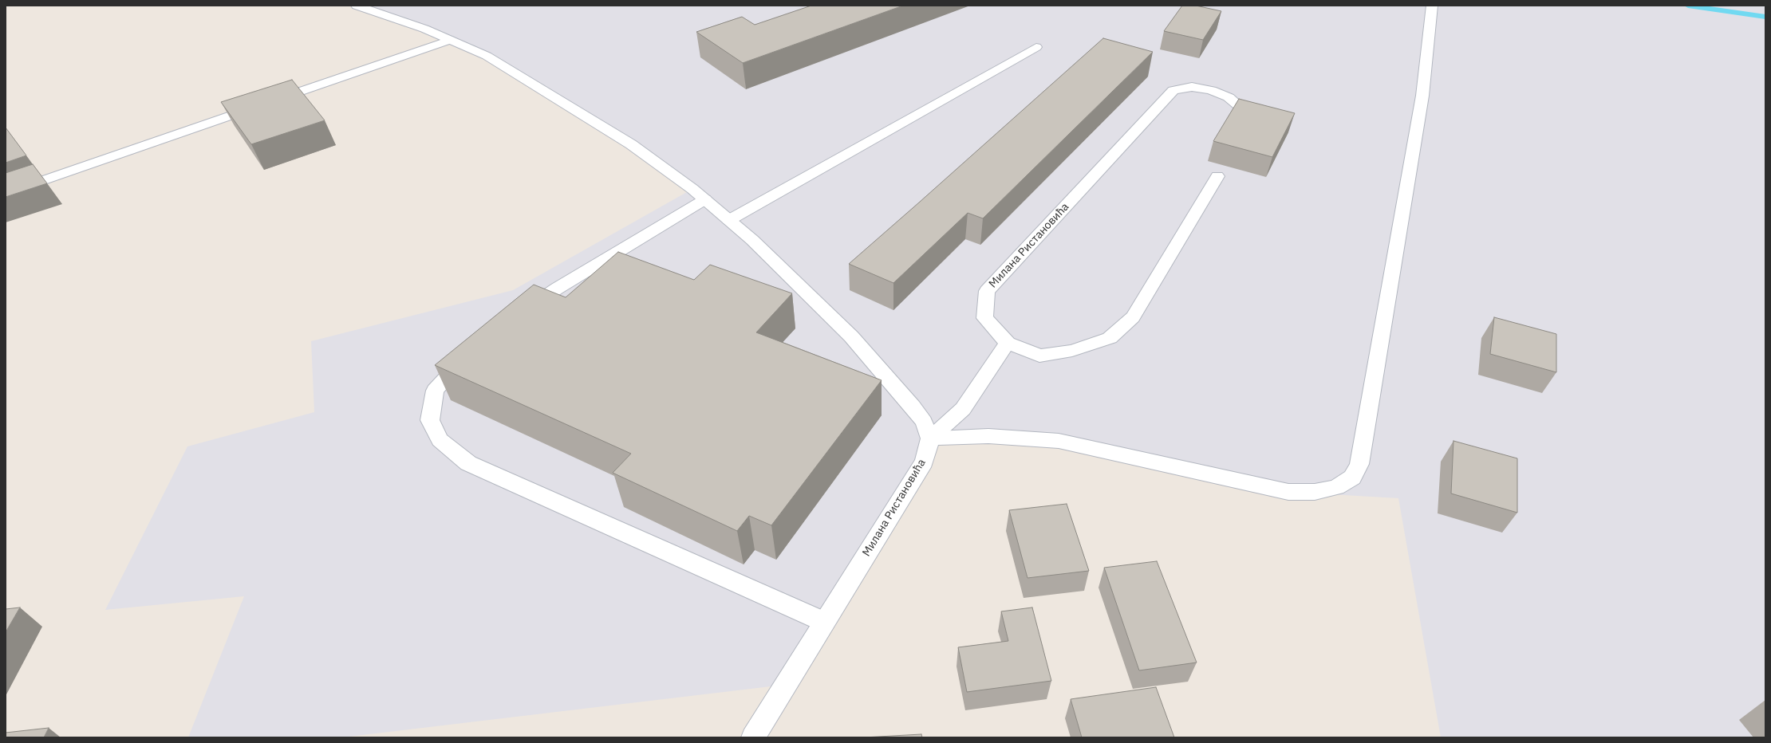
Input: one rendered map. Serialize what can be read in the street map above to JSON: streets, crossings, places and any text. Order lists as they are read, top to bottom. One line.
{"streets":{"street":["Милана Ристановића"]}}
